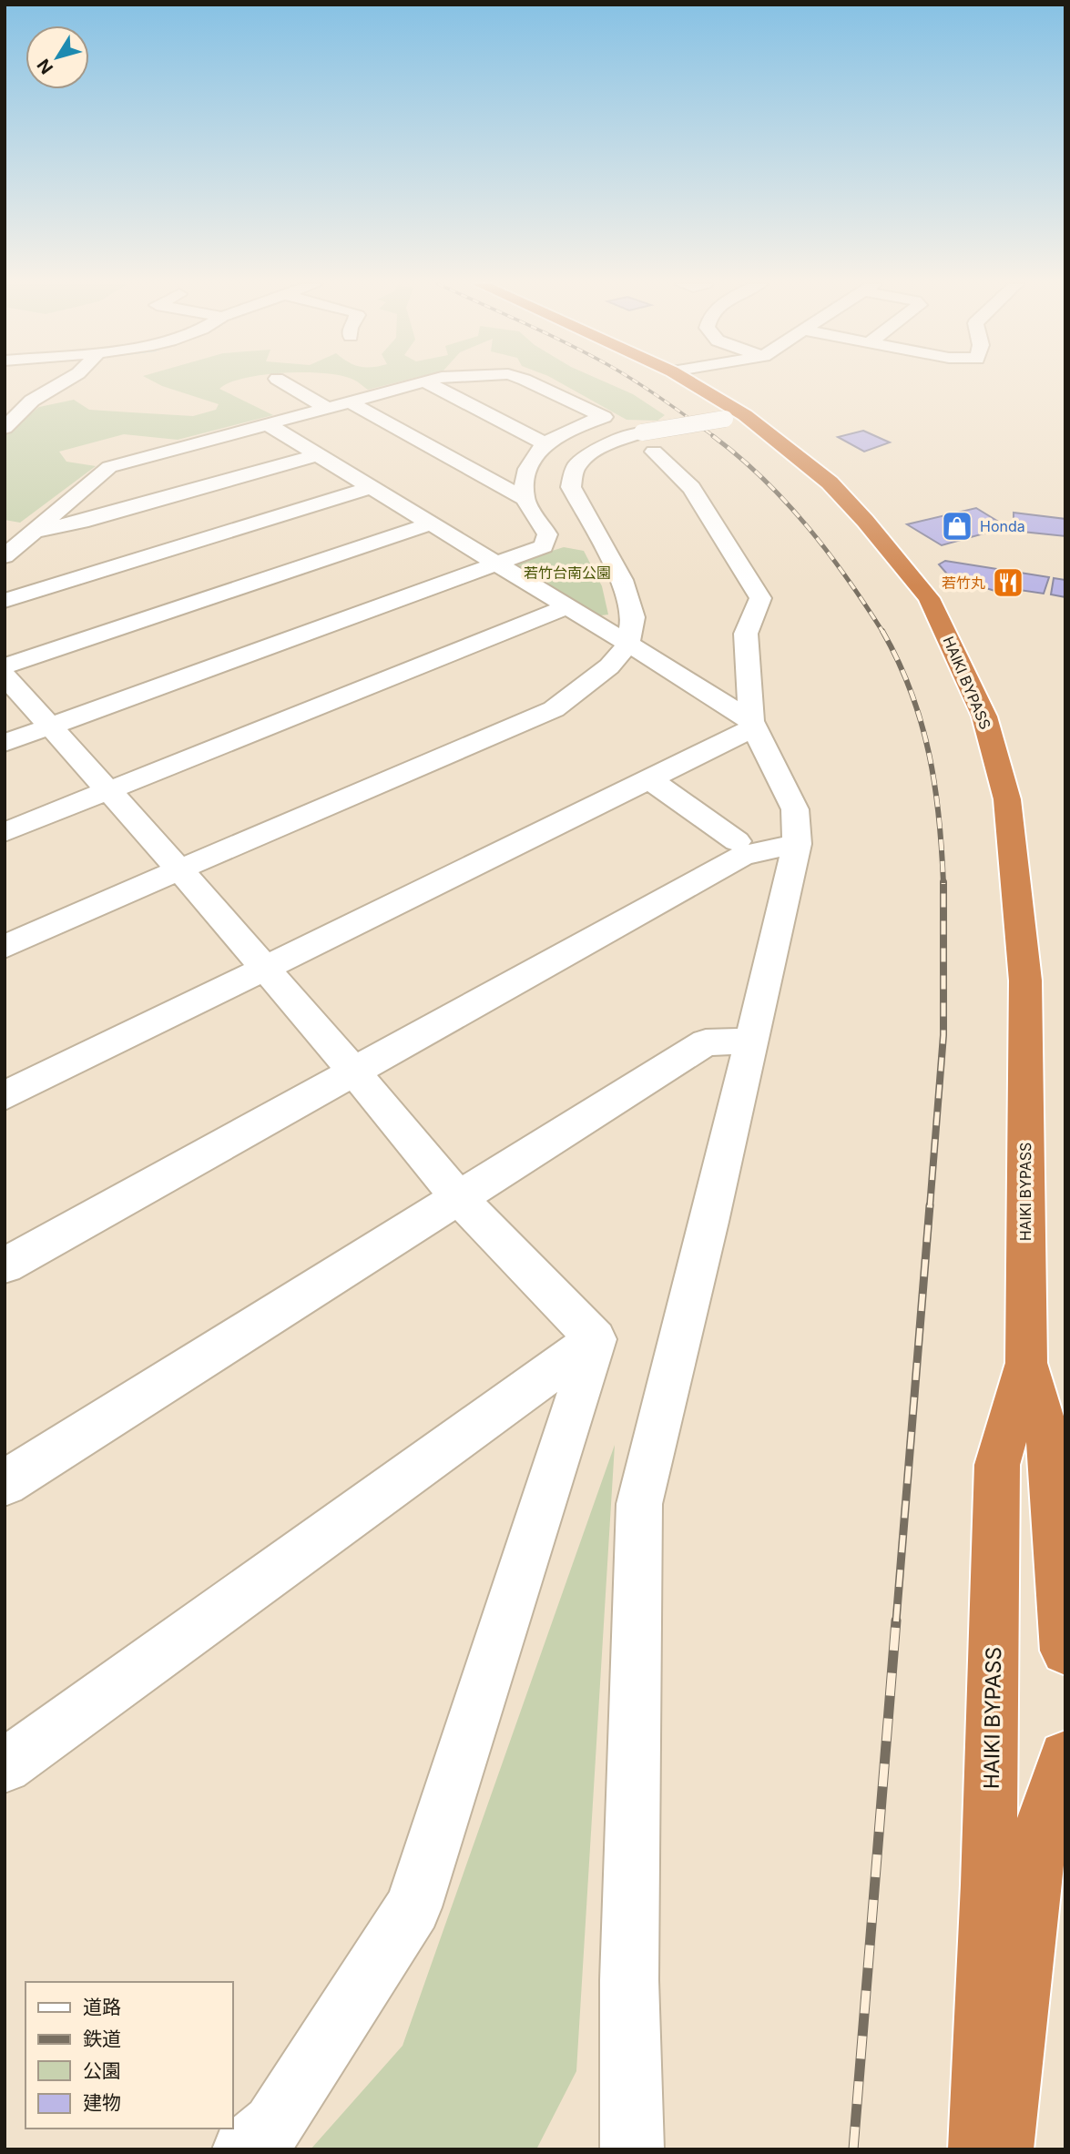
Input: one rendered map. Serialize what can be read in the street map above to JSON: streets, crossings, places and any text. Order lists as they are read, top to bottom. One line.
{"streets":{"highway":["HAIKI BYPASS"]},"parks":["若竹台南公園"],"places":{"shop":["Honda"],"restaurant":["若竹丸"]},"legend":["道路","鉄道","公園","建物"],"north":"bottom left"}
